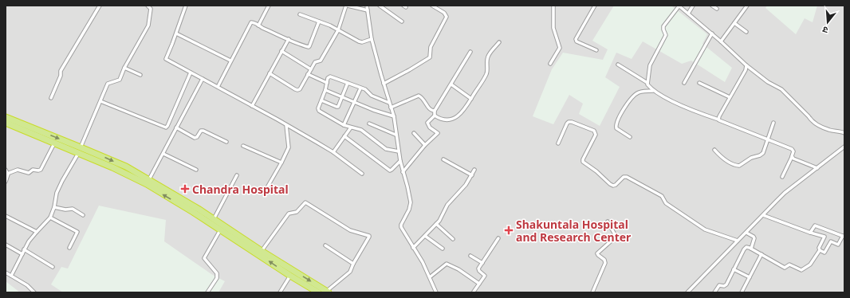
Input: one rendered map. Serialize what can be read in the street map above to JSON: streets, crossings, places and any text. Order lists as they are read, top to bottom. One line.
{"places":{"health":["Chandra Hospital","Shakuntala Hospital and Research Center"]},"north":"bottom"}
